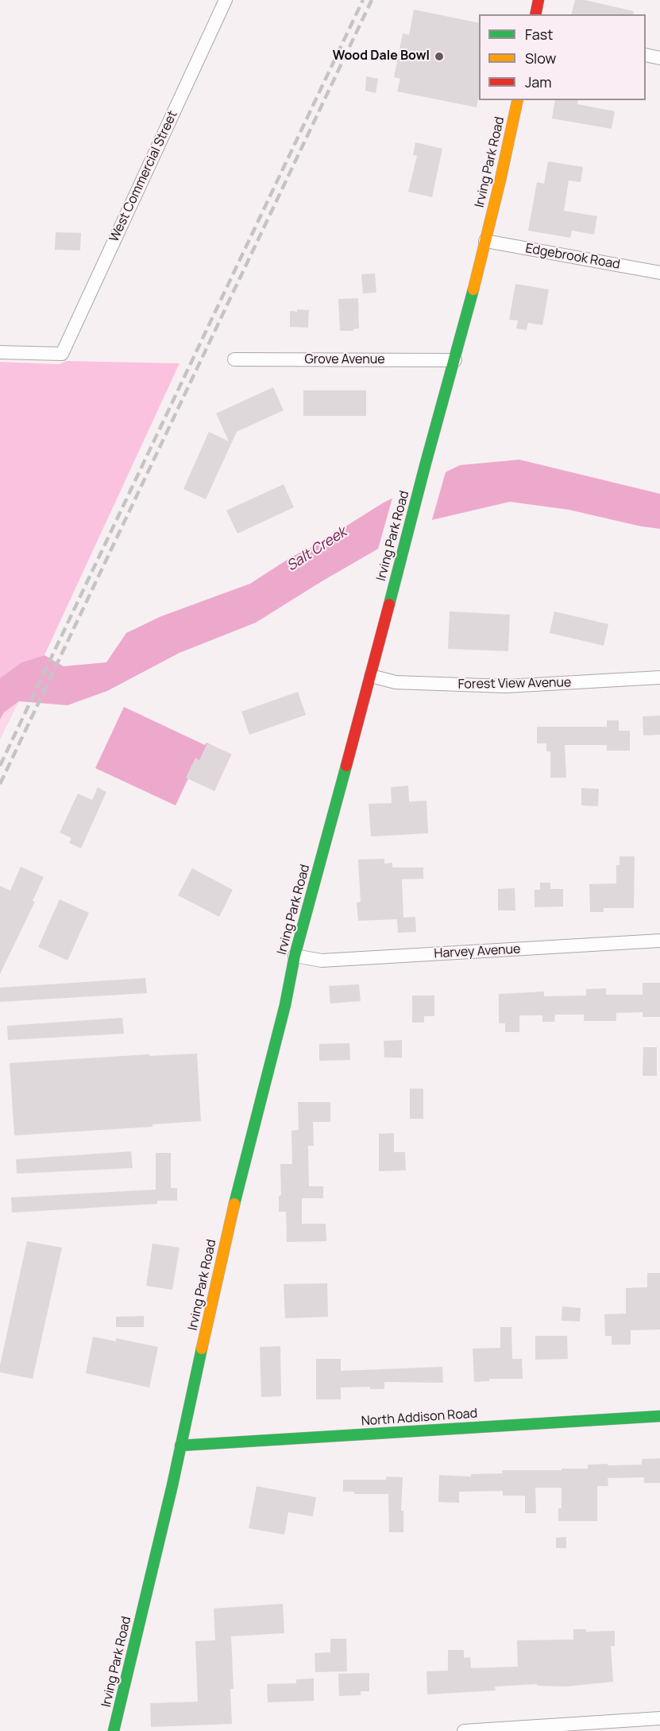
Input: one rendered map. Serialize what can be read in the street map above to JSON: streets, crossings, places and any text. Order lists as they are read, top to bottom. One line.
{"streets":{"main road":["Irving Park Road","North Addison Road"],"street":["West Commercial Street","Edgebrook Road","Grove Avenue","Forest View Avenue","Harvey Avenue"]},"crossings":[["Irving Park Road","Edgebrook Road"],["Irving Park Road","Grove Avenue"],["Irving Park Road","Forest View Avenue"],["Irving Park Road","Harvey Avenue"],["Irving Park Road","North Addison Road"]],"water":["Salt Creek"],"places":["Wood Dale Bowl"],"legend":["Fast","Slow","Jam"]}
